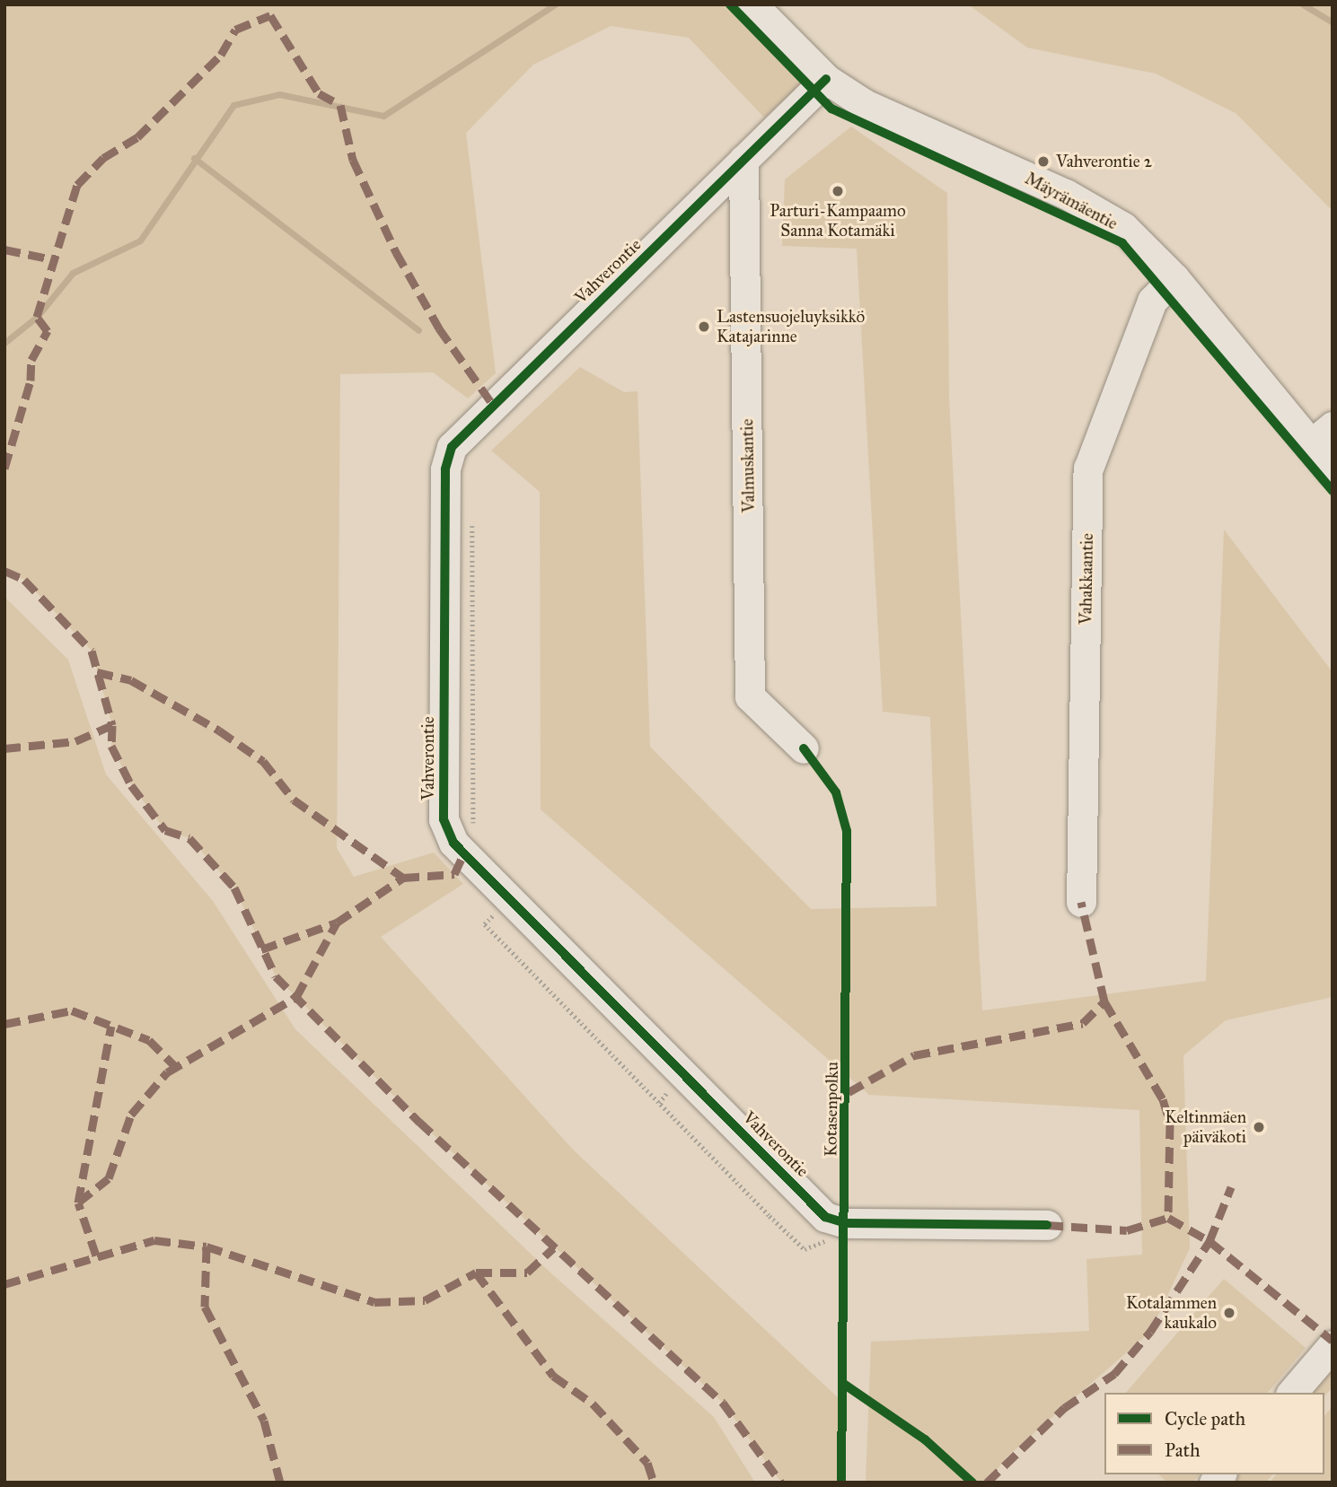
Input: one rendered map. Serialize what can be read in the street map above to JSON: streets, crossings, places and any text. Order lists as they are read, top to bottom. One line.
{"streets":{"street":["Mäyrämäentie","Vahverontie","Valmuskantie","Vahakkaantie"],"cycle path":["Kotasenpolku"]},"crossings":[["Mäyrämäentie","Vahverontie"],["Mäyrämäentie","Vahakkaantie"],["Vahverontie","Valmuskantie"]],"places":["Vahverontie 2","Parturi-Kampaamo Sanna Kotamäki","Lastensuojeluyksikkö Katajarinne","Keltinmäen päiväkoti","Kotalammen kaukalo"],"legend":["Cycle path","Path"]}
